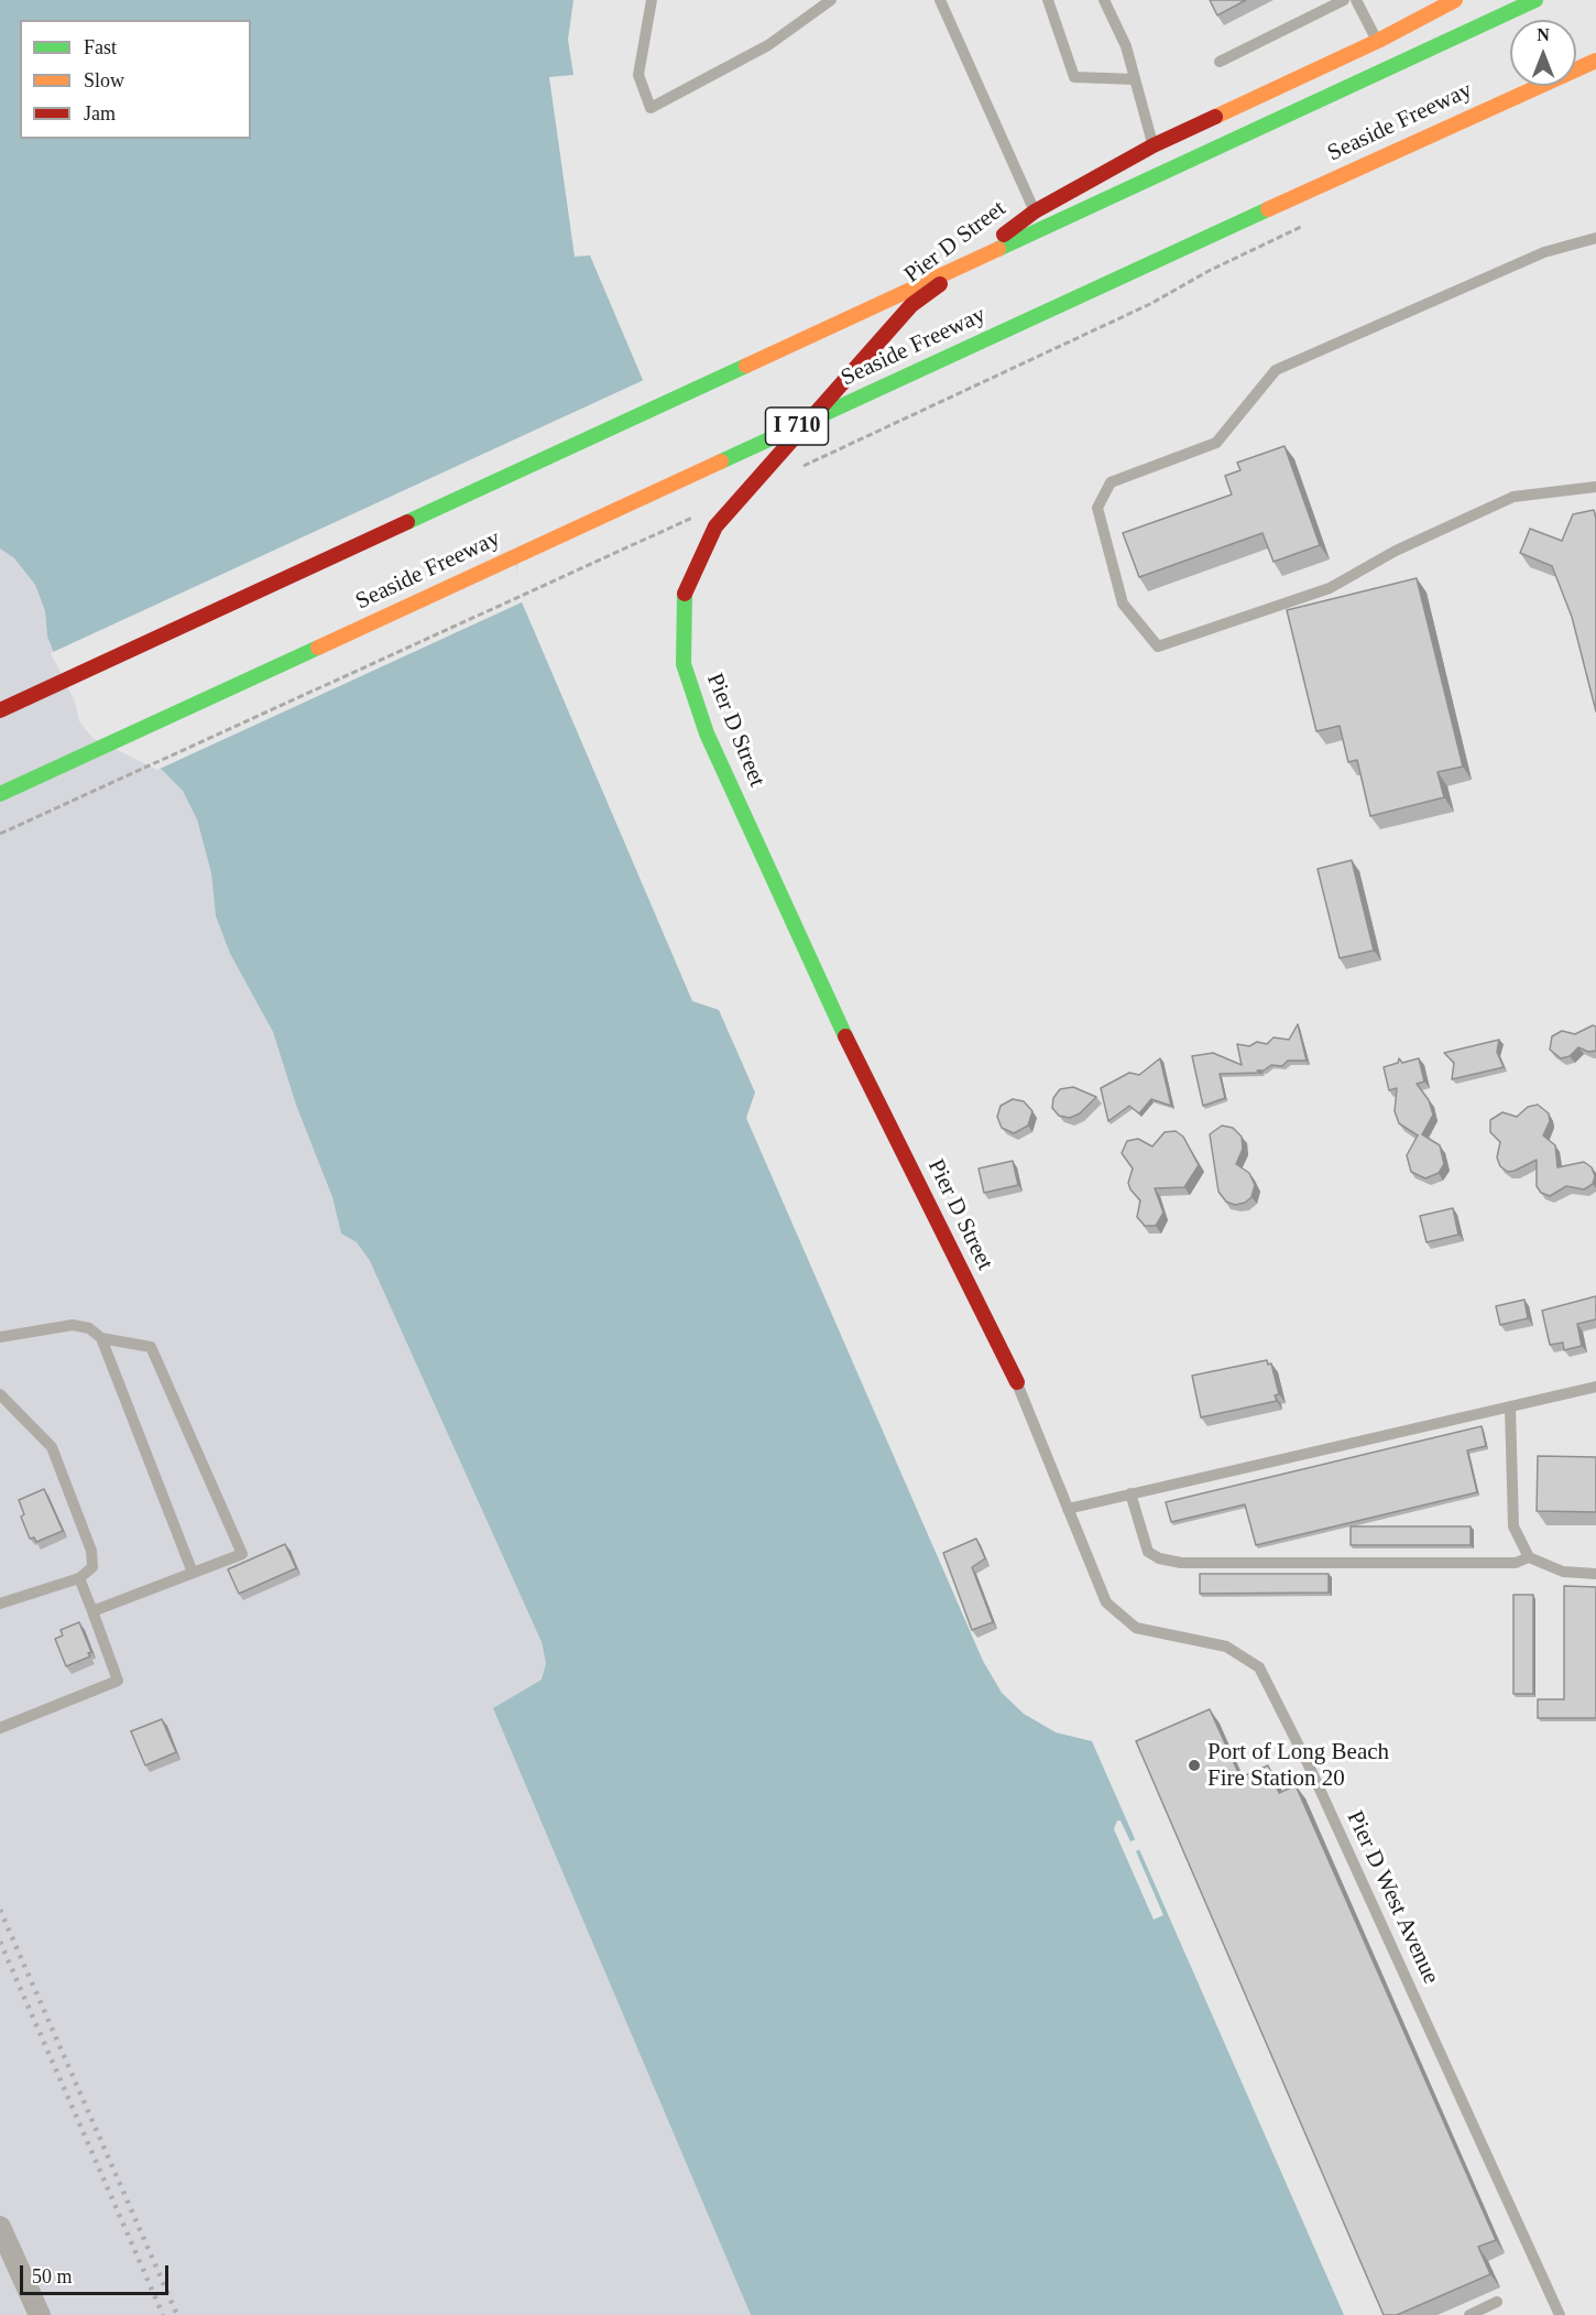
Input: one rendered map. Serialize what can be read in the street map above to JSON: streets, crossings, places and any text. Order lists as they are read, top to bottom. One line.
{"streets":{"main road":["Seaside Freeway","Pier D Street","I 710"],"lane":["Pier D West Avenue"]},"crossings":[["Pier D Street","Pier D West Avenue"]],"places":["Port of Long Beach Fire Station 20"],"legend":["Fast","Slow","Jam"],"scale_bar":"50 m","north":"top"}
